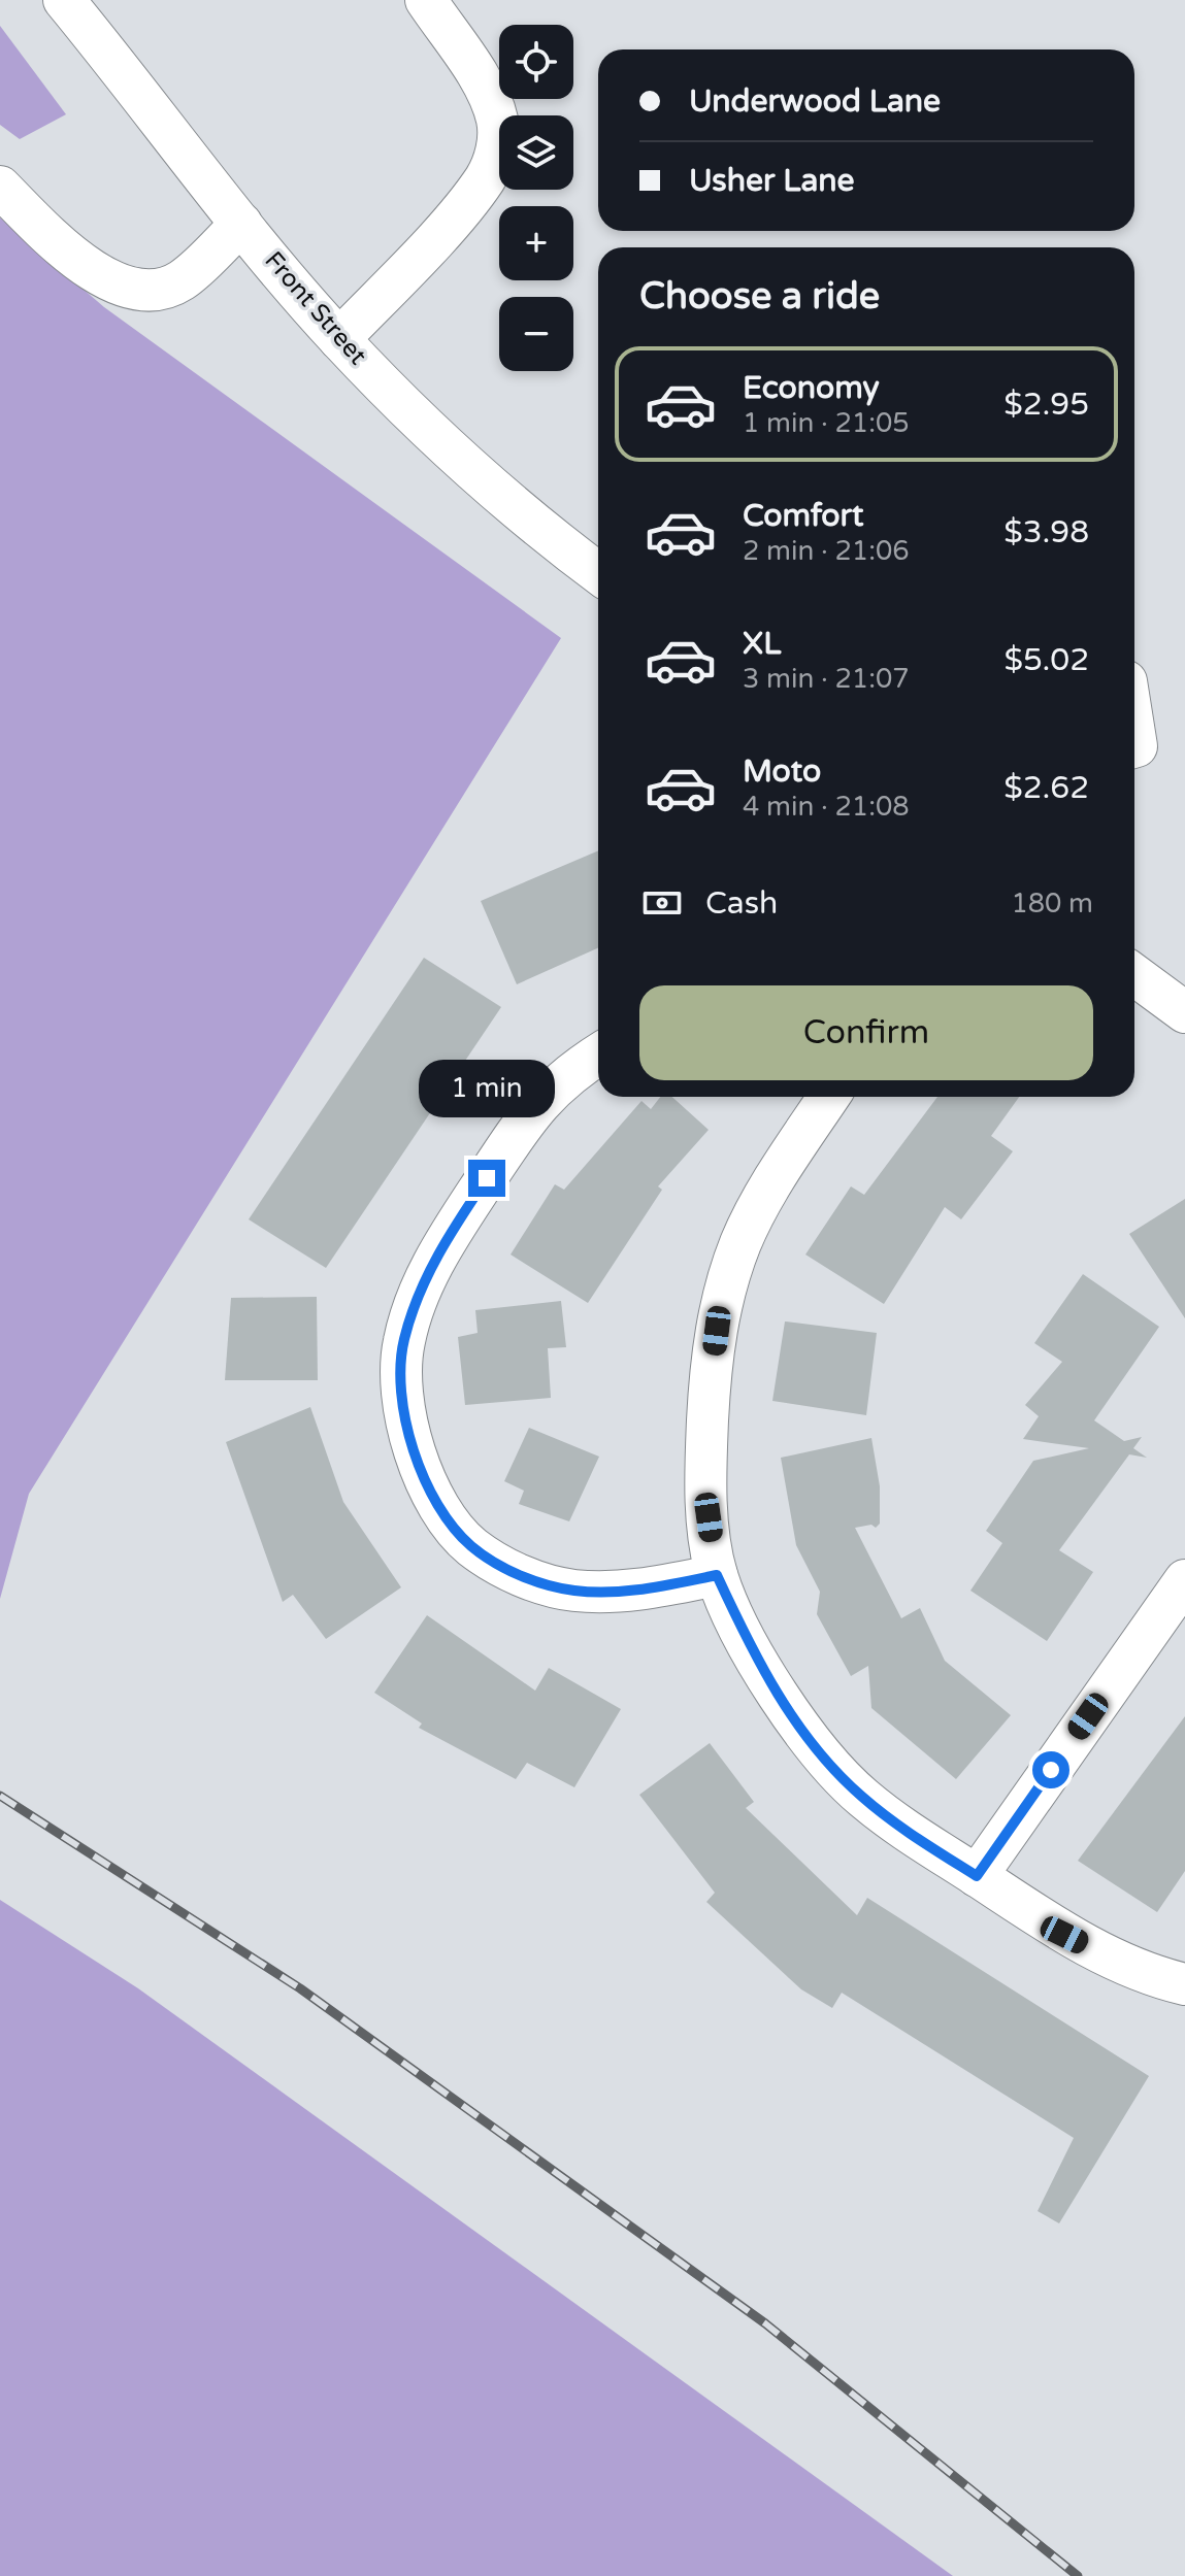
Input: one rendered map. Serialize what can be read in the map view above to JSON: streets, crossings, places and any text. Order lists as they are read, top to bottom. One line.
{"streets":{"street":["Front Street"]},"page":{"map_buttons":["+","−"],"banner":["Underwood Lane","Usher Lane"],"heading":"Choose a ride","list":[{"name":"Economy","note":"1 min · 21:05","value":"$2.95"},{"name":"Comfort","note":"2 min · 21:06","value":"$3.98"},{"name":"XL","note":"3 min · 21:07","value":"$5.02"},{"name":"Moto","note":"4 min · 21:08","value":"$2.62"}],"pay":["Cash","180 m"],"buttons":"Confirm","bubble":"1 min"}}
